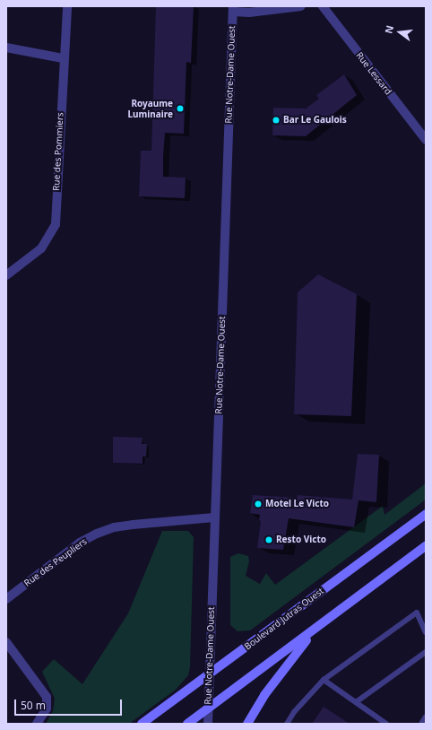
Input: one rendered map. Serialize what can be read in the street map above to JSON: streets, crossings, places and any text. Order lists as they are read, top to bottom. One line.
{"streets":{"main road":["Boulevard Jutras Ouest"],"street":["Rue Lessard","Rue Notre-Dame Ouest","Rue des Pommiers","Rue des Peupliers"]},"crossings":[["Rue Notre-Dame Ouest","Rue des Peupliers"],["Rue Notre-Dame Ouest","Boulevard Jutras Ouest"]],"places":["Royaume Luminaire","Bar Le Gaulois","Motel Le Victo","Resto Victo"],"scale_bar":"50 m","north":"left"}
